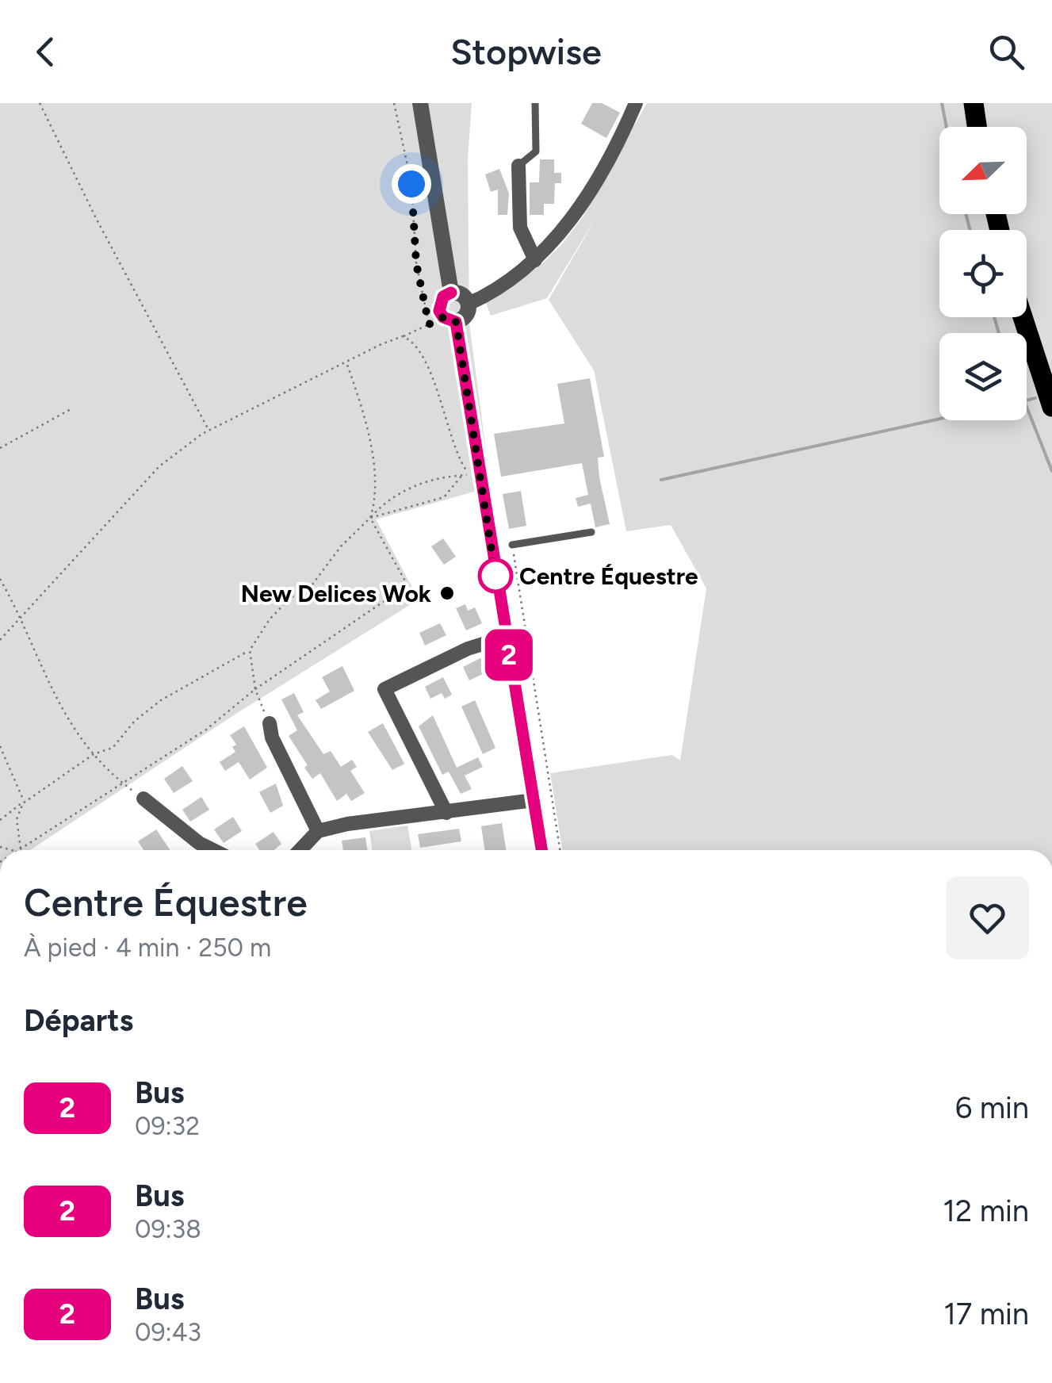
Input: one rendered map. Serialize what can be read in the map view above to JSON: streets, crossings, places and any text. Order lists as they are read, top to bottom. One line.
{"places":["Centre Équestre","New Delices Wok"],"lines":["bus line 2"],"north":"bottom left","page":{"header":"Stopwise","on_map":"2","heading":[["Centre Équestre","À pied · 4 min · 250 m"],"Départs"],"list":[{"mark":"2","name":"Bus","note":"09:32","value":"6 min"},{"mark":"2","name":"Bus","note":"09:38","value":"12 min"},{"mark":"2","name":"Bus","note":"09:43","value":"17 min"}]}}
